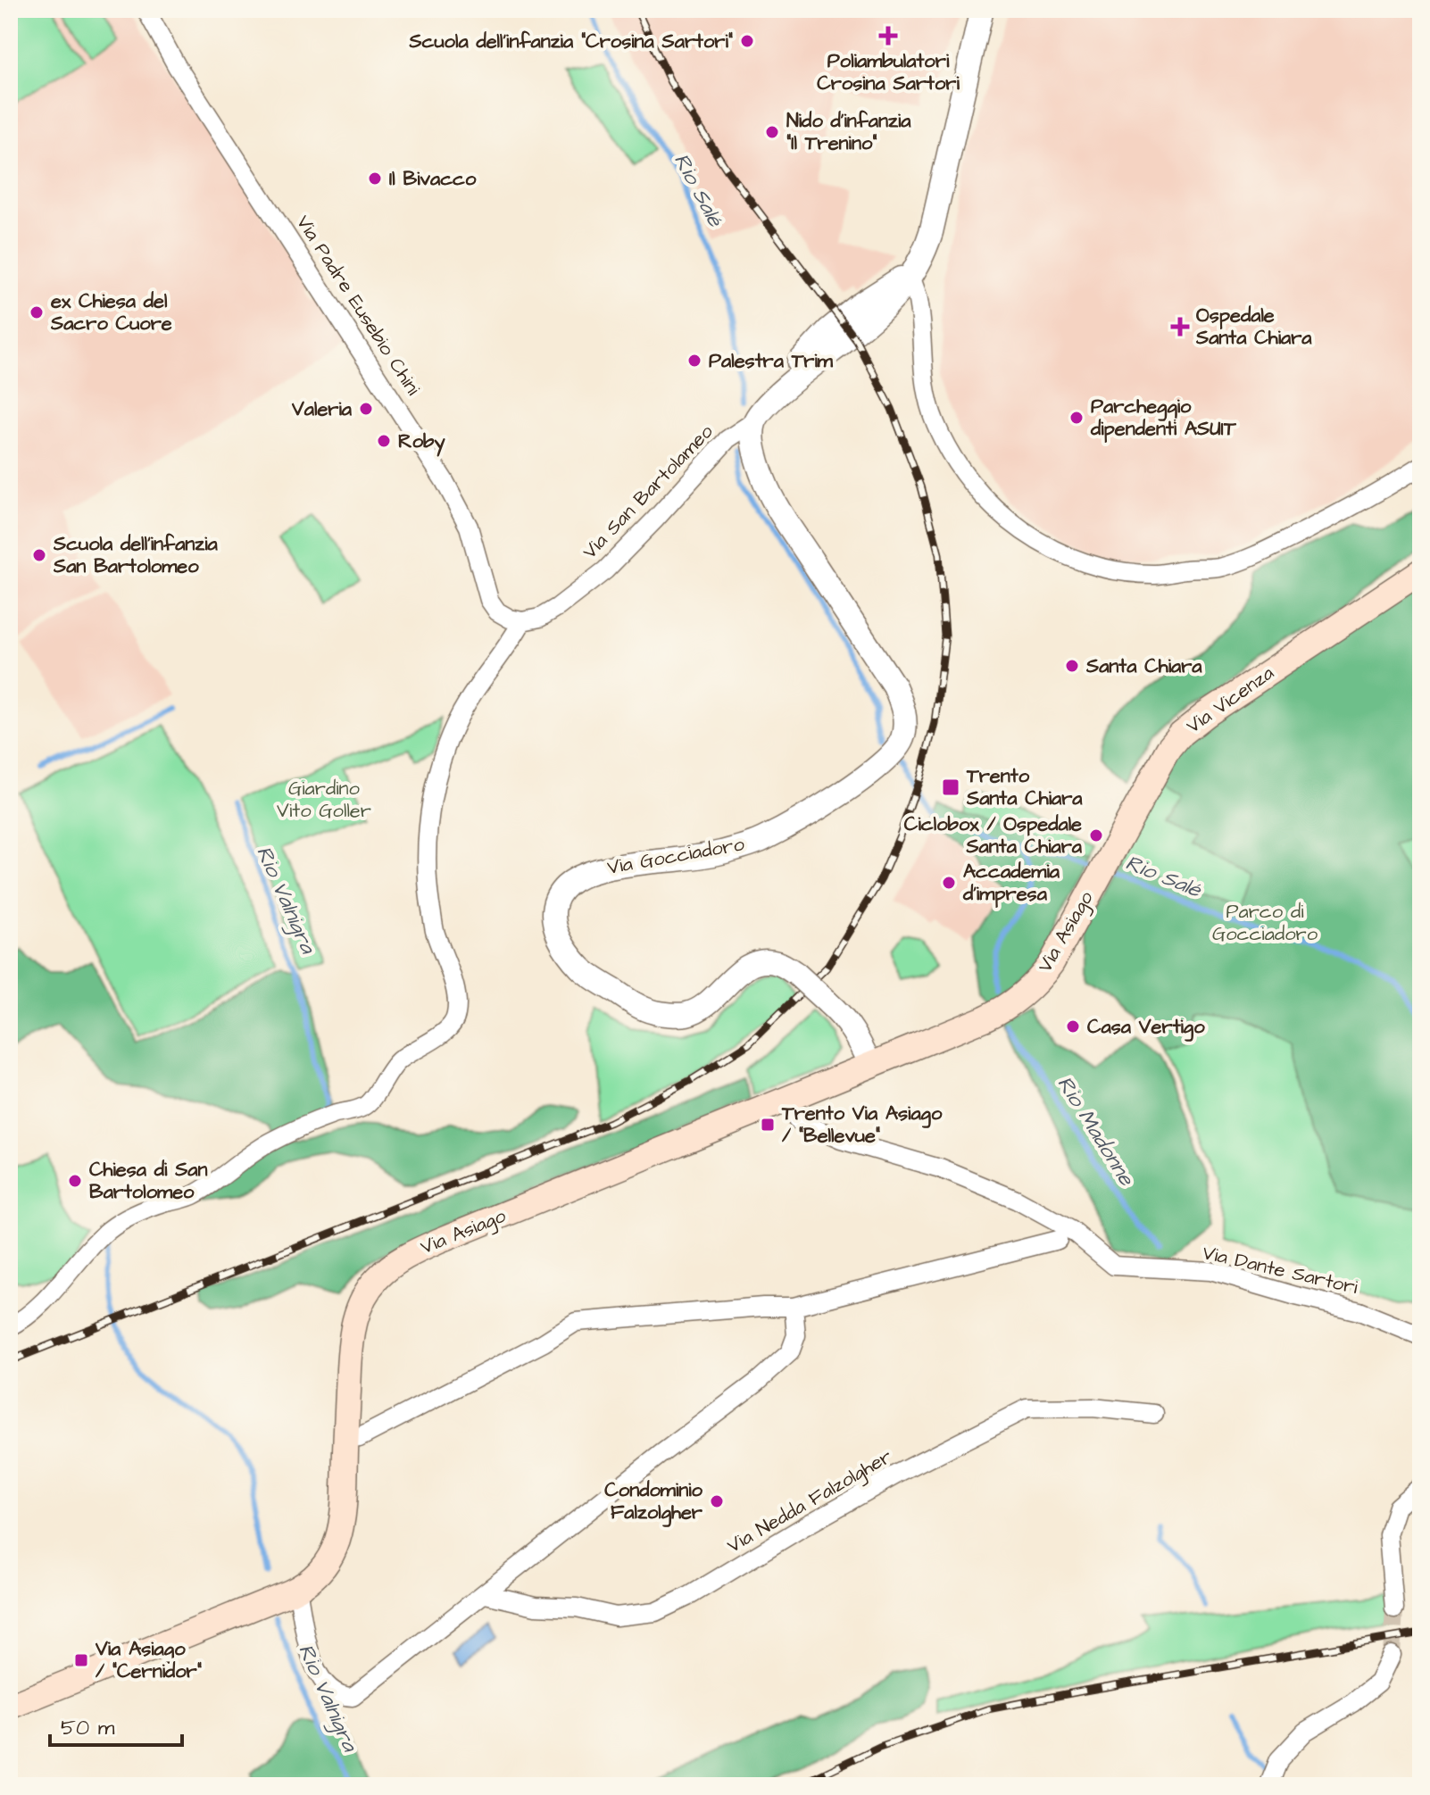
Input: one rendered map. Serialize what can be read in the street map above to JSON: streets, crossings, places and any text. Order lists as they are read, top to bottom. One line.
{"streets":{"main road":["Via Vicenza","Via Asiago"],"street":["Via Padre Eusebio Chini","Via San Bartolameo","Via Gocciadoro","Via Dante Sartori","Via Nedda Falzolgher"]},"crossings":[["Via Padre Eusebio Chini","Via San Bartolameo"],["Via San Bartolameo","Via Gocciadoro"],["Via Vicenza","Via Asiago"],["Via Gocciadoro","Via Asiago"],["Via Asiago","Via Dante Sartori"]],"water":["Rio Salé","Rio Valnigra","Rio Madonne"],"parks":["Giardino Vito Goller","Parco di Gocciadoro"],"places":{"health":["Poliambulatori Crosina Sartori","Ospedale Santa Chiara"],"other":["Scuola dell'infanzia \"Crosina Sartori\"","Nido d'infanzia \"Il Trenino\"","Il Bivacco","ex Chiesa del Sacro Cuore","Palestra Trim","Valeria","Parcheggio dipendenti ASUIT","Roby","Scuola dell'infanzia San Bartolomeo","Santa Chiara","Ciclobox / Ospedale Santa Chiara","Accademia d'impresa","Casa Vertigo","Chiesa di San Bartolomeo","Condominio Falzolgher"],"transit":["Trento Santa Chiara","Trento Via Asiago / \"Bellevue\"","Via Asiago / \"Cernidor\""]},"scale_bar":"50 m"}
